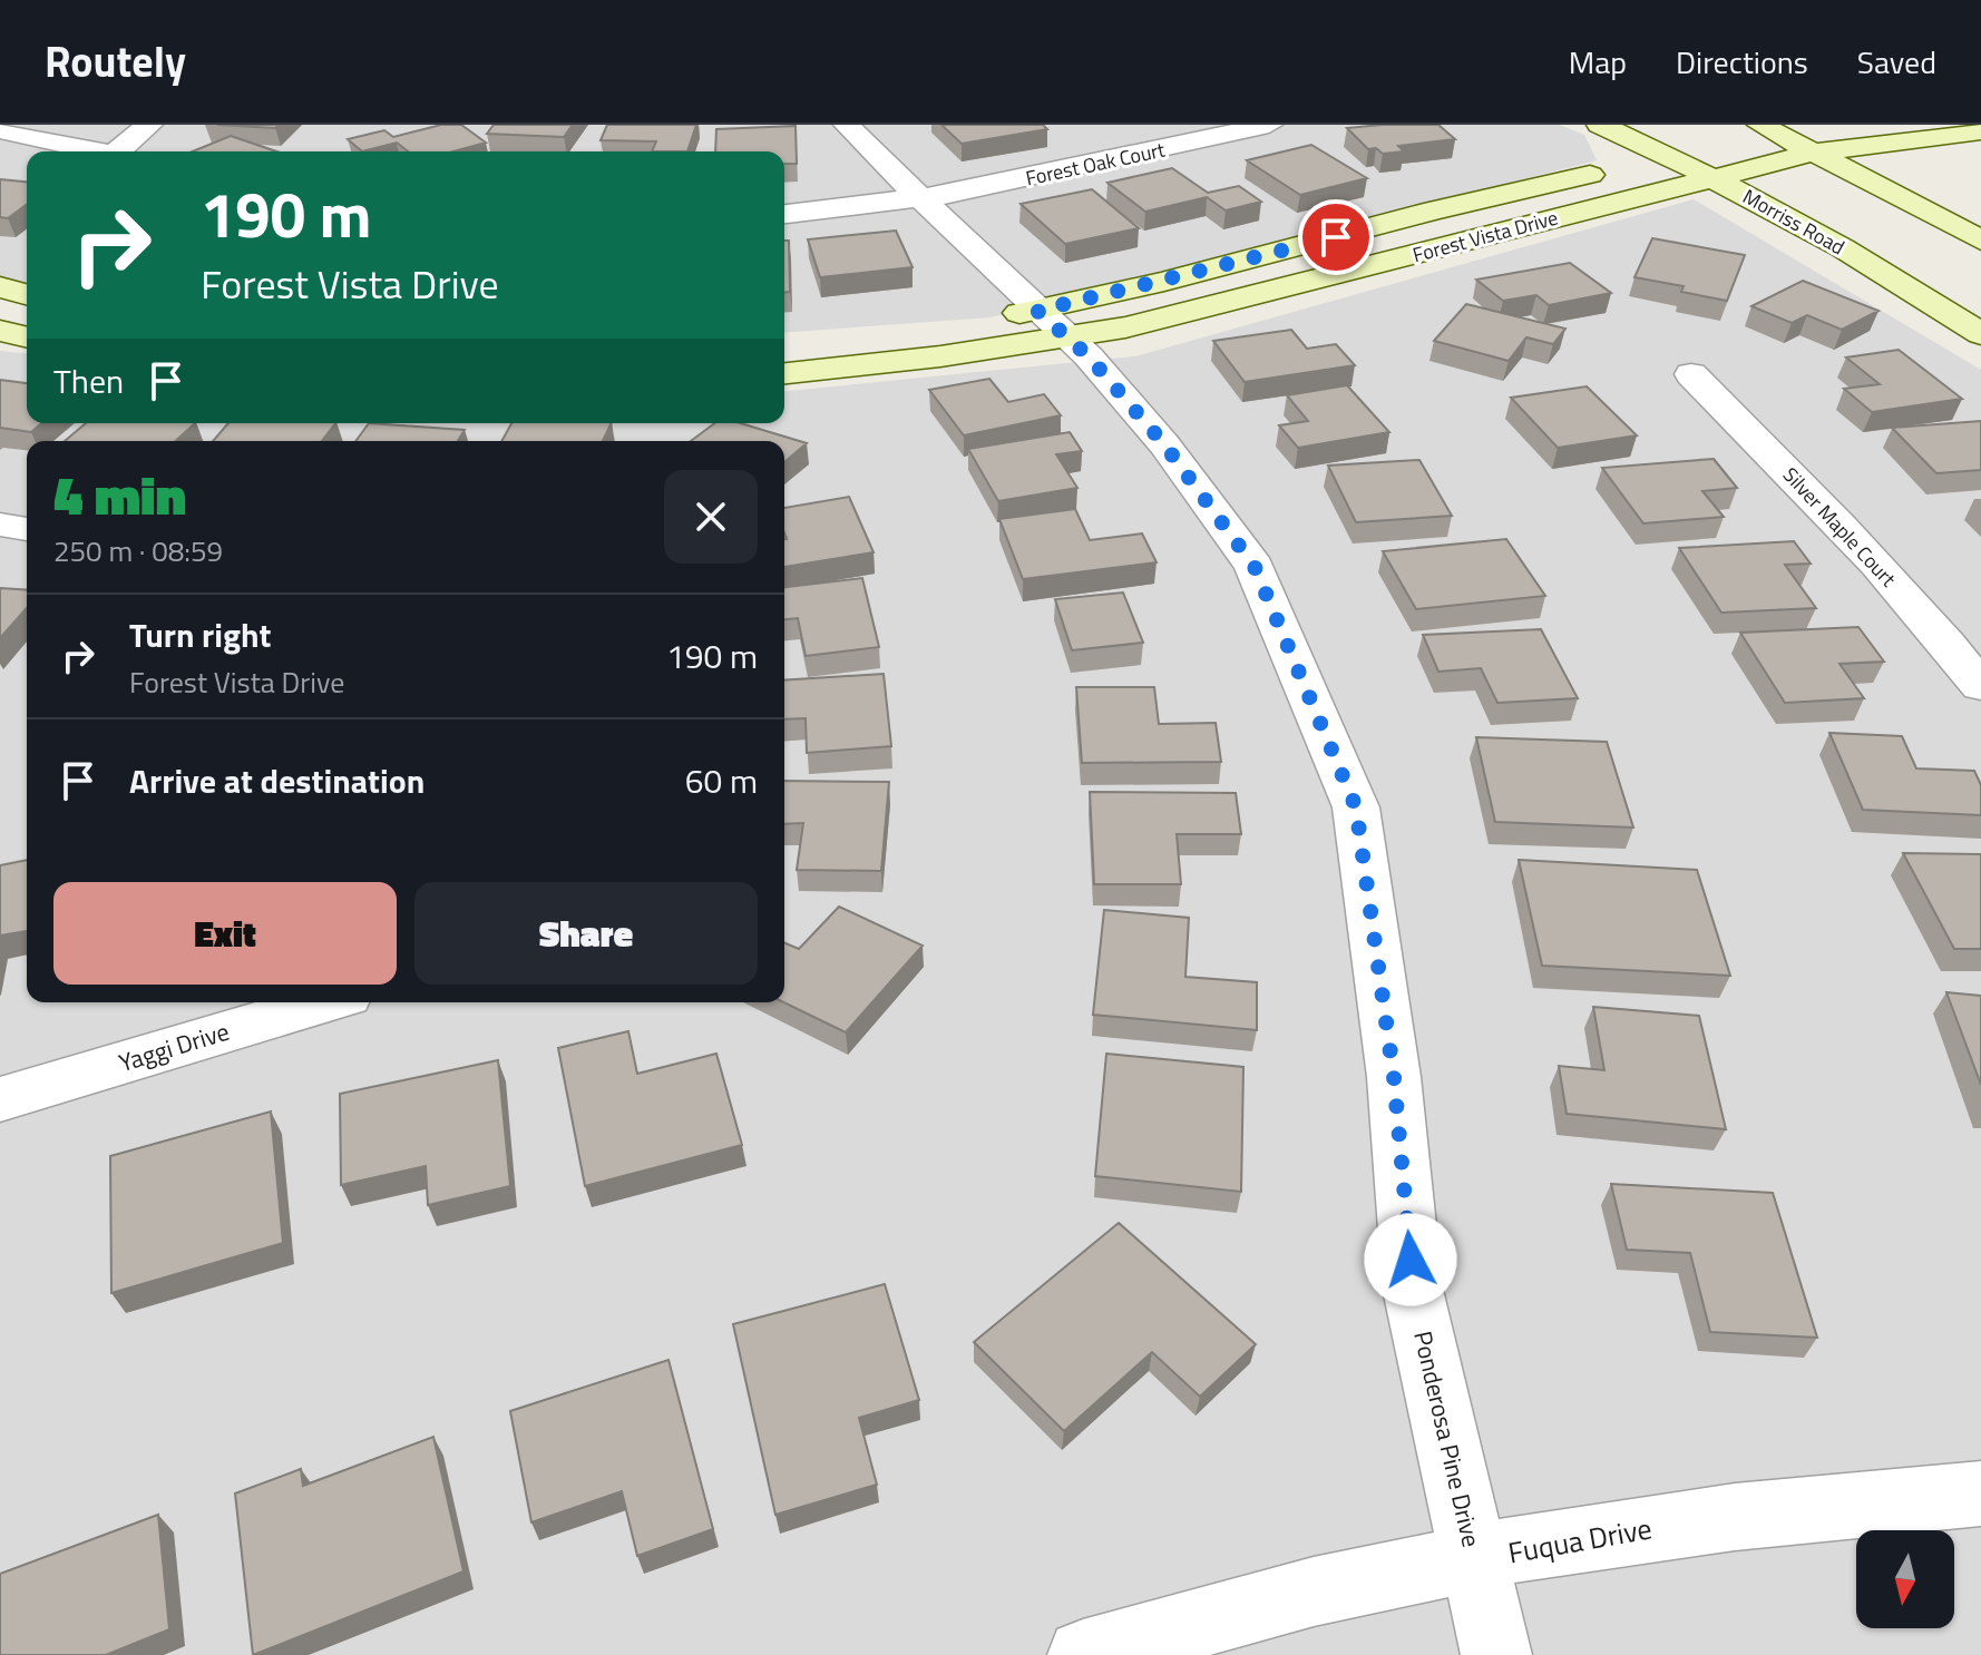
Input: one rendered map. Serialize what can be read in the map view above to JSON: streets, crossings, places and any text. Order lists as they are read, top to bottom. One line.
{"streets":{"main road":["Morriss Road","Forest Vista Drive"],"street":["Forest Oak Court","Silver Maple Court","Yaggi Drive","Ponderosa Pine Drive","Fuqua Drive"]},"crossings":[["Forest Oak Court","Ponderosa Pine Drive"],["Morriss Road","Forest Vista Drive"],["Forest Vista Drive","Ponderosa Pine Drive"],["Ponderosa Pine Drive","Fuqua Drive"]],"north":"bottom","page":{"header":"Routely","nav":["Map","Directions","Saved"],"turn":["190 m","Forest Vista Drive"],"then":"Then","heading":["4 min","250 m · 08:59"],"list":[{"name":"Turn right","note":"Forest Vista Drive","value":"190 m"},{"name":"Arrive at destination","value":"60 m"}],"buttons":["Exit","Share"]}}
